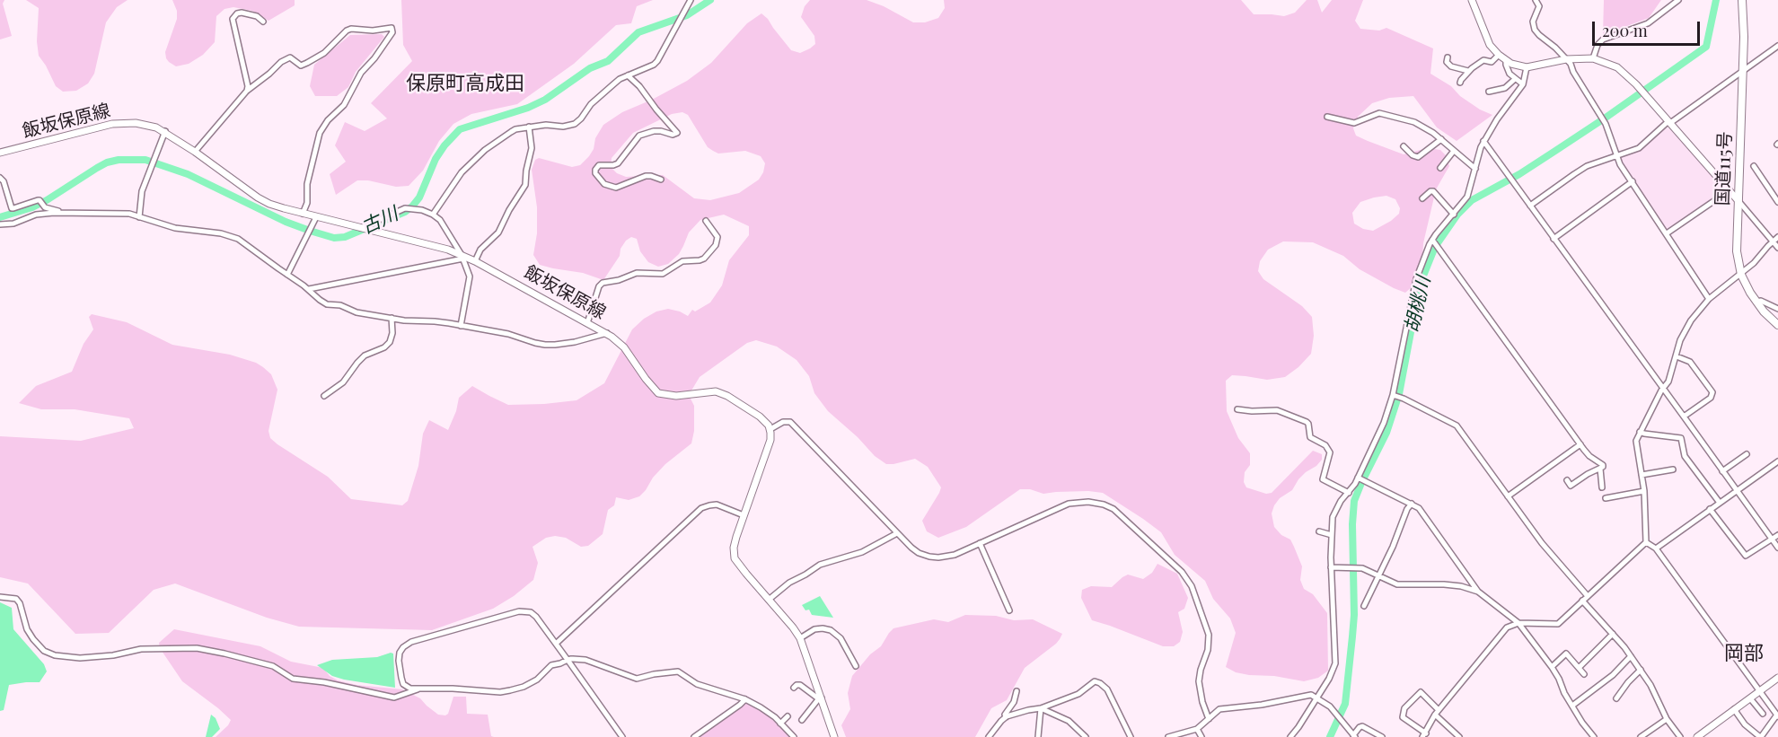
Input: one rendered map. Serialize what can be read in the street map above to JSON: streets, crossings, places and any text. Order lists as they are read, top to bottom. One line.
{"streets":{"highway":["国道115号"],"main road":["飯坂保原線"]},"districts":["保原町高成田","岡部"],"water":["古川","胡桃川"],"scale_bar":"200 m"}
